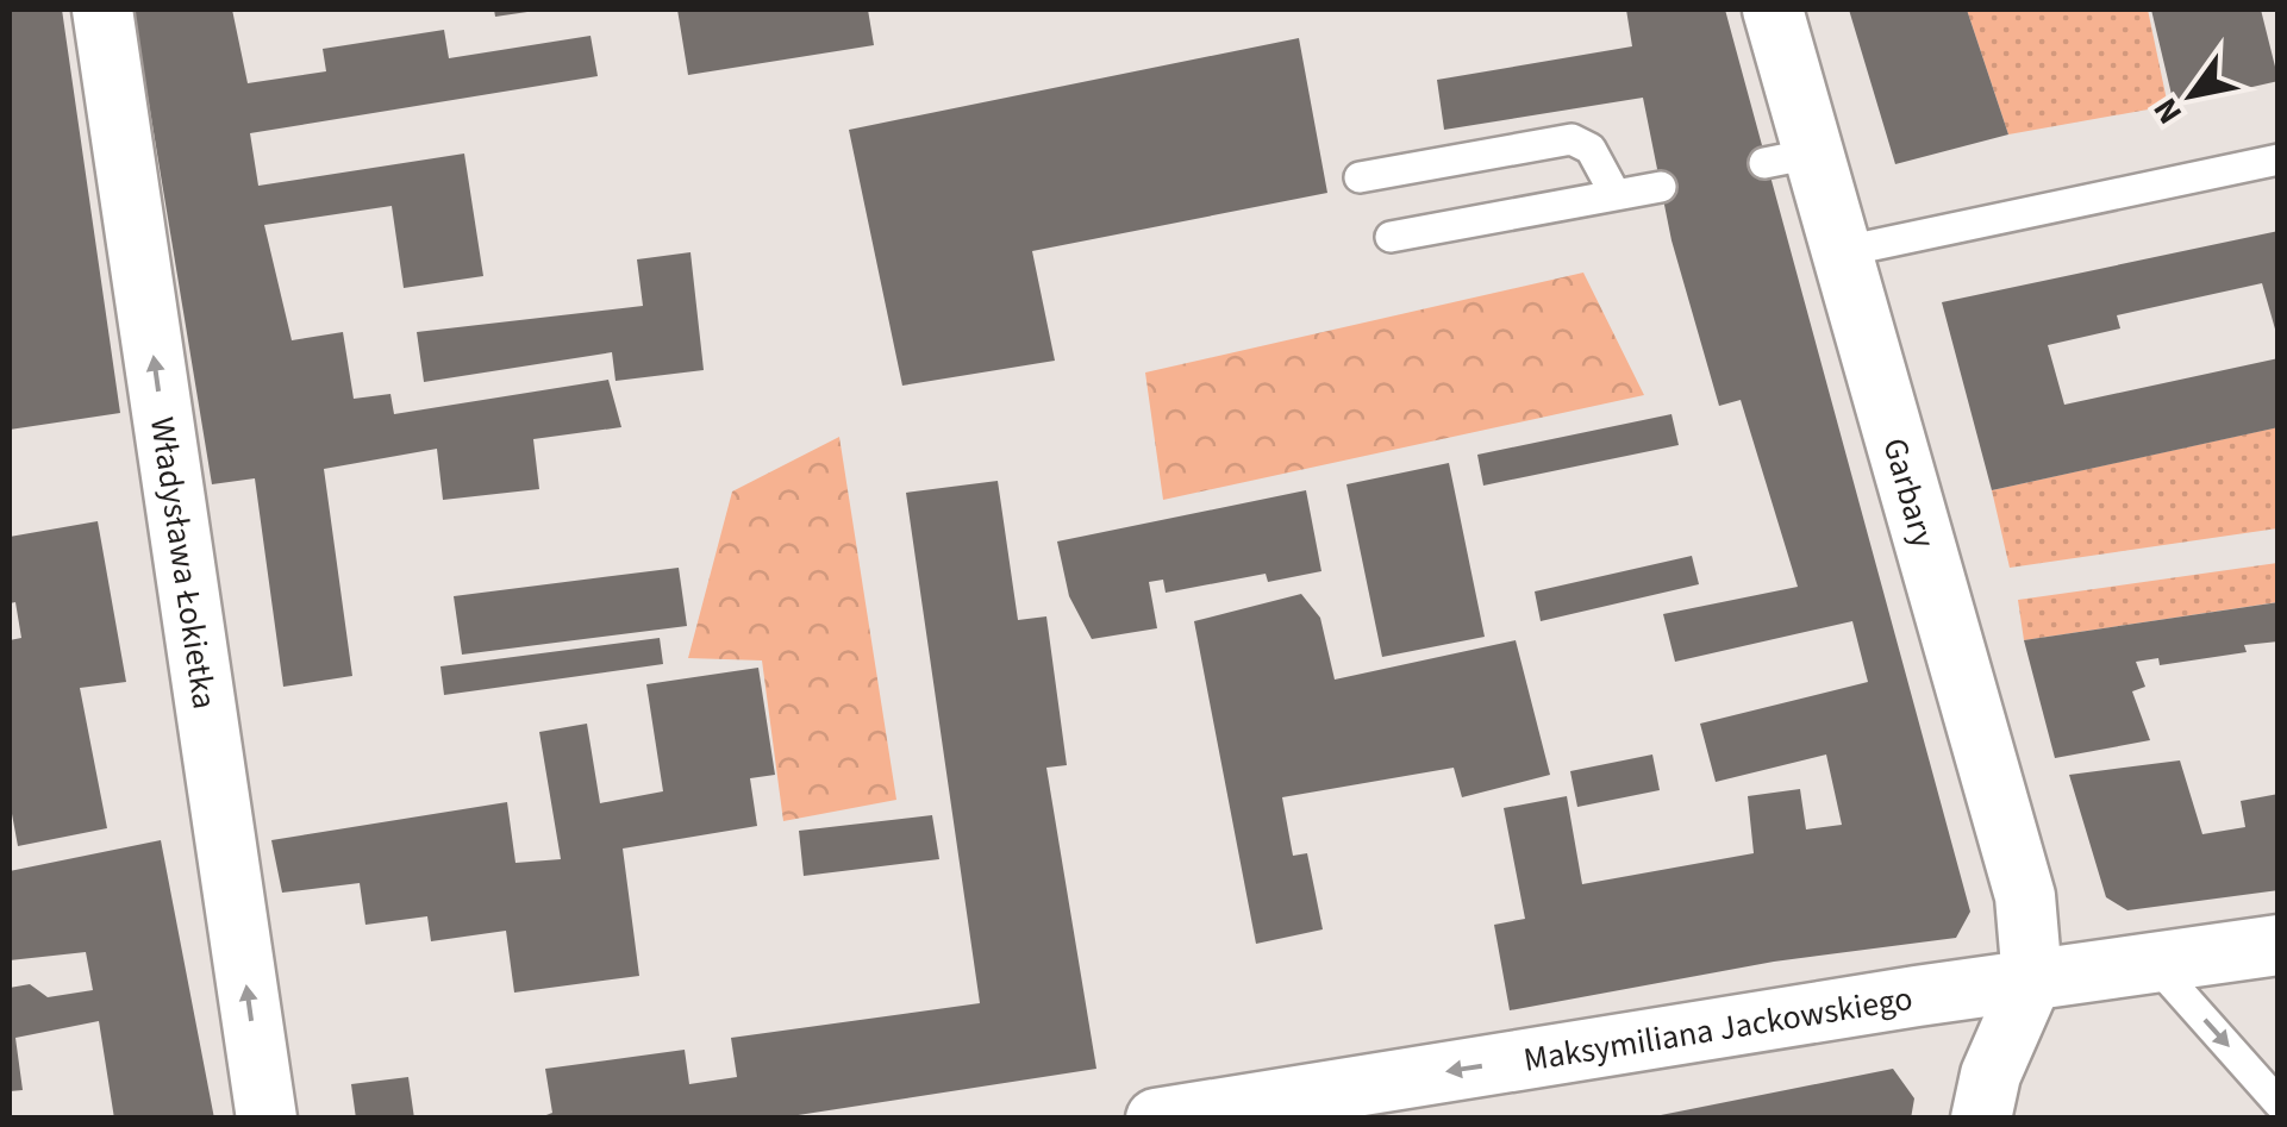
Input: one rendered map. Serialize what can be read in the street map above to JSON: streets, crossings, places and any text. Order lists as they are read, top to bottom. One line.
{"streets":{"street":["Garbary","Władysława Łokietka","Maksymiliana Jackowskiego"]},"crossings":[["Garbary","Maksymiliana Jackowskiego"]],"one_way":["Władysława Łokietka","Maksymiliana Jackowskiego"],"north":"bottom left"}
